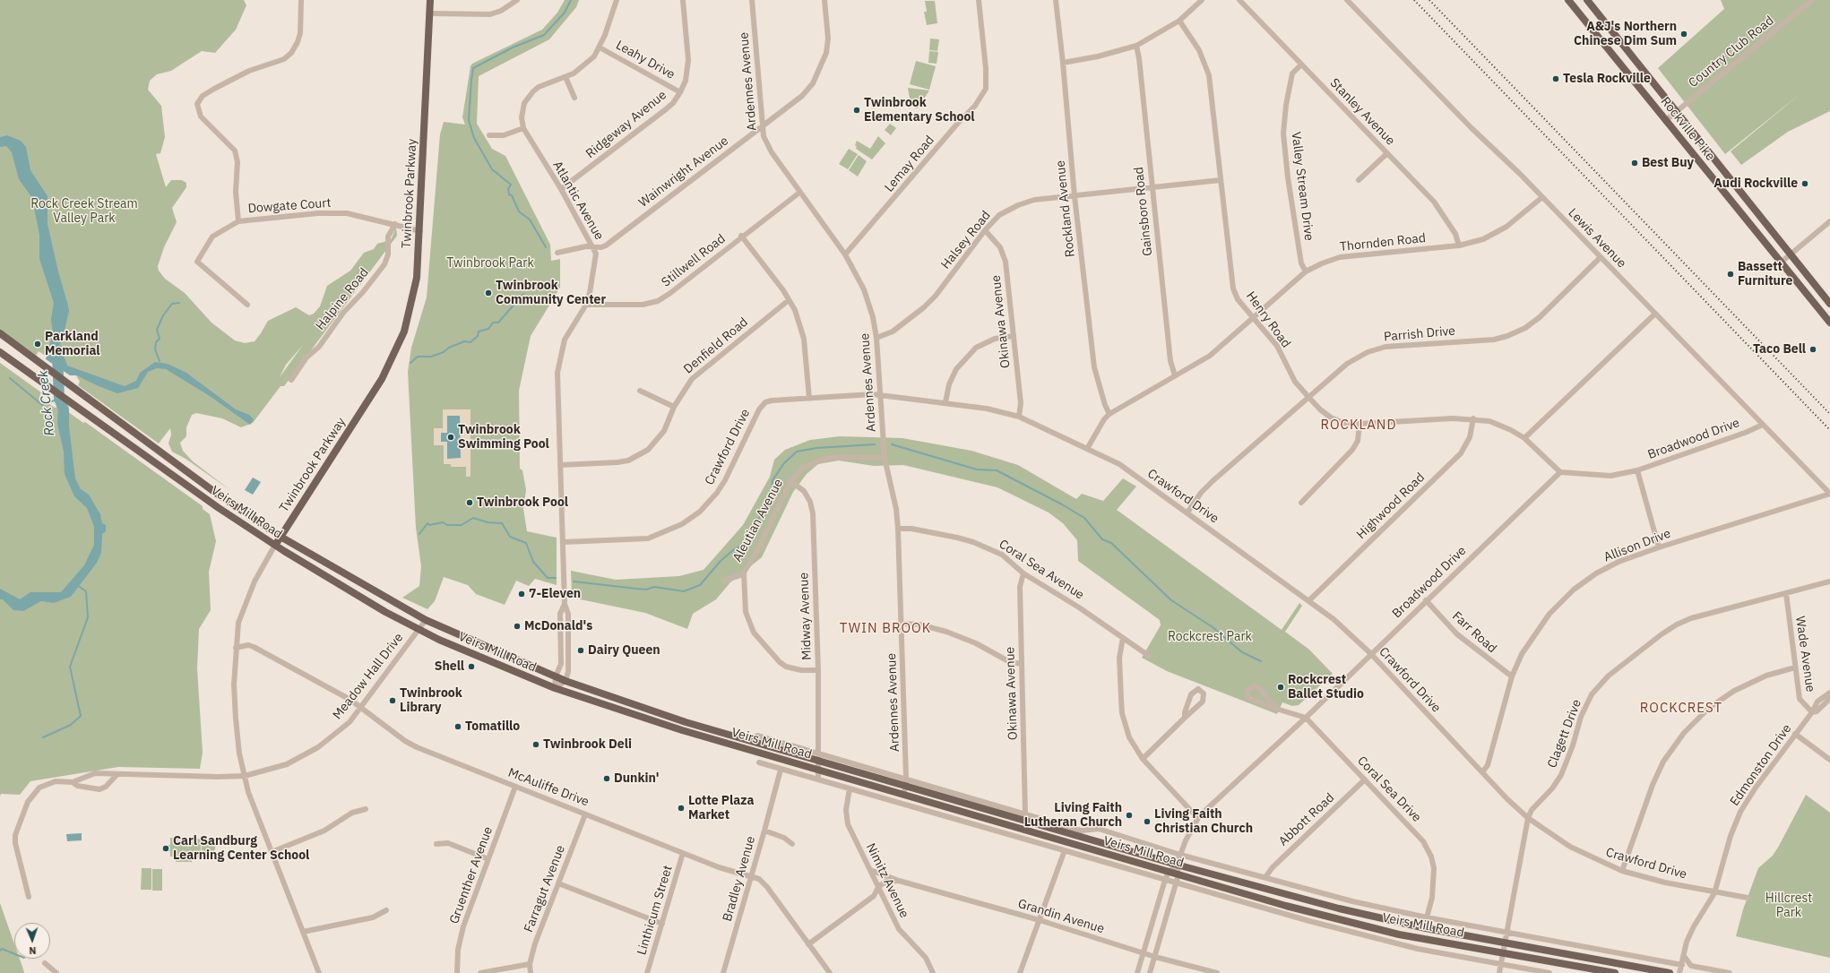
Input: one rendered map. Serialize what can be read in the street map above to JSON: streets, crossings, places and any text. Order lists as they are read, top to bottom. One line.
{"streets":{"main road":["Rockville Pike","Twinbrook Parkway","Veirs Mill Road"],"street":["Country Club Road","Leahy Drive","Ardennes Avenue","Stanley Avenue","Ridgeway Avenue","Lemay Road","Wainwright Avenue","Valley Stream Drive","Atlantic Avenue","Dowgate Court","Rockland Avenue","Gainsboro Road","Lewis Avenue","Halsey Road","Thornden Road","Stillwell Road","Halpine Road","Henry Road","Okinawa Avenue","Parrish Drive","Denfield Road","Broadwood Drive","Crawford Drive","Highwood Road","Aleutian Avenue","Allison Drive","Coral Sea Avenue","Midway Avenue","Farr Road","Wade Avenue","Meadow Hall Drive","Clagett Drive","Edmonston Drive","McAuliffe Drive","Coral Sea Drive","Abbott Road","Gruenther Avenue","Bradley Avenue","Nimitz Avenue","Farragut Avenue","Linthicum Street","Grandin Avenue"]},"crossings":[["Country Club Road","Rockville Pike"],["Leahy Drive","Ridgeway Avenue"],["Ardennes Avenue","Lemay Road"],["Ardennes Avenue","Wainwright Avenue"],["Ardennes Avenue","Halsey Road"],["Ardennes Avenue","Stillwell Road"],["Ardennes Avenue","Crawford Drive"],["Ardennes Avenue","Veirs Mill Road"],["Ardennes Avenue","Aleutian Avenue"],["Ardennes Avenue","Coral Sea Avenue"],["Stanley Avenue","Valley Stream Drive"],["Stanley Avenue","Thornden Road"],["Ridgeway Avenue","Atlantic Avenue"],["Wainwright Avenue","Atlantic Avenue"],["Valley Stream Drive","Thornden Road"],["Twinbrook Parkway","Dowgate Court"],["Twinbrook Parkway","Veirs Mill Road"],["Twinbrook Parkway","Meadow Hall Drive"],["Twinbrook Parkway","McAuliffe Drive"],["Atlantic Avenue","Stillwell Road"],["Atlantic Avenue","Denfield Road"],["Atlantic Avenue","Crawford Drive"],["Atlantic Avenue","Veirs Mill Road"],["Dowgate Court","Halpine Road"],["Rockland Avenue","Halsey Road"],["Rockland Avenue","Thornden Road"],["Gainsboro Road","Halsey Road"],["Gainsboro Road","Thornden Road"],["Lewis Avenue","Thornden Road"],["Lewis Avenue","Parrish Drive"],["Lewis Avenue","Broadwood Drive"],["Lewis Avenue","Allison Drive"],["Halsey Road","Henry Road"],["Halsey Road","Okinawa Avenue"],["Thornden Road","Henry Road"],["Thornden Road","Crawford Drive"],["Henry Road","Parrish Drive"],["Henry Road","Broadwood Drive"],["Henry Road","Highwood Road"],["Okinawa Avenue","Crawford Drive"],["Okinawa Avenue","Veirs Mill Road"],["Okinawa Avenue","Coral Sea Avenue"],["Parrish Drive","Crawford Drive"],["Broadwood Drive","Crawford Drive"],["Broadwood Drive","Veirs Mill Road"],["Broadwood Drive","Farr Road"],["Broadwood Drive","Coral Sea Drive"],["Broadwood Drive","Grandin Avenue"],["Crawford Drive","Highwood Road"],["Crawford Drive","Allison Drive"],["Crawford Drive","Clagett Drive"],["Crawford Drive","Edmonston Drive"],["Veirs Mill Road","Midway Avenue"],["Veirs Mill Road","Meadow Hall Drive"],["Veirs Mill Road","Clagett Drive"],["Veirs Mill Road","Edmonston Drive"],["Veirs Mill Road","Coral Sea Drive"],["Veirs Mill Road","Abbott Road"],["Veirs Mill Road","Bradley Avenue"],["Veirs Mill Road","Nimitz Avenue"],["Aleutian Avenue","Midway Avenue"],["Allison Drive","Farr Road"],["Wade Avenue","Clagett Drive"],["Wade Avenue","Edmonston Drive"],["Meadow Hall Drive","McAuliffe Drive"],["McAuliffe Drive","Gruenther Avenue"],["McAuliffe Drive","Bradley Avenue"],["McAuliffe Drive","Farragut Avenue"],["McAuliffe Drive","Linthicum Street"],["Coral Sea Drive","Abbott Road"],["Nimitz Avenue","Grandin Avenue"]],"districts":["ROCKLAND","TWIN BROOK","ROCKCREST"],"water":["Rock Creek"],"parks":["Rock Creek Stream Valley Park","Twinbrook Park","Rockcrest Park","Hillcrest Park"],"places":["A&J's Northern Chinese Dim Sum","Tesla Rockville","Twinbrook Elementary School","Best Buy","Audi Rockville","Bassett Furniture","Twinbrook Community Center","Parkland Memorial","Taco Bell","Twinbrook Swimming Pool","Twinbrook Pool","7-Eleven","McDonald's","Dairy Queen","Shell","Rockcrest Ballet Studio","Twinbrook Library","Tomatillo","Twinbrook Deli","Dunkin'","Lotte Plaza Market","Living Faith Lutheran Church","Living Faith Christian Church","Carl Sandburg Learning Center School"],"north":"bottom"}
